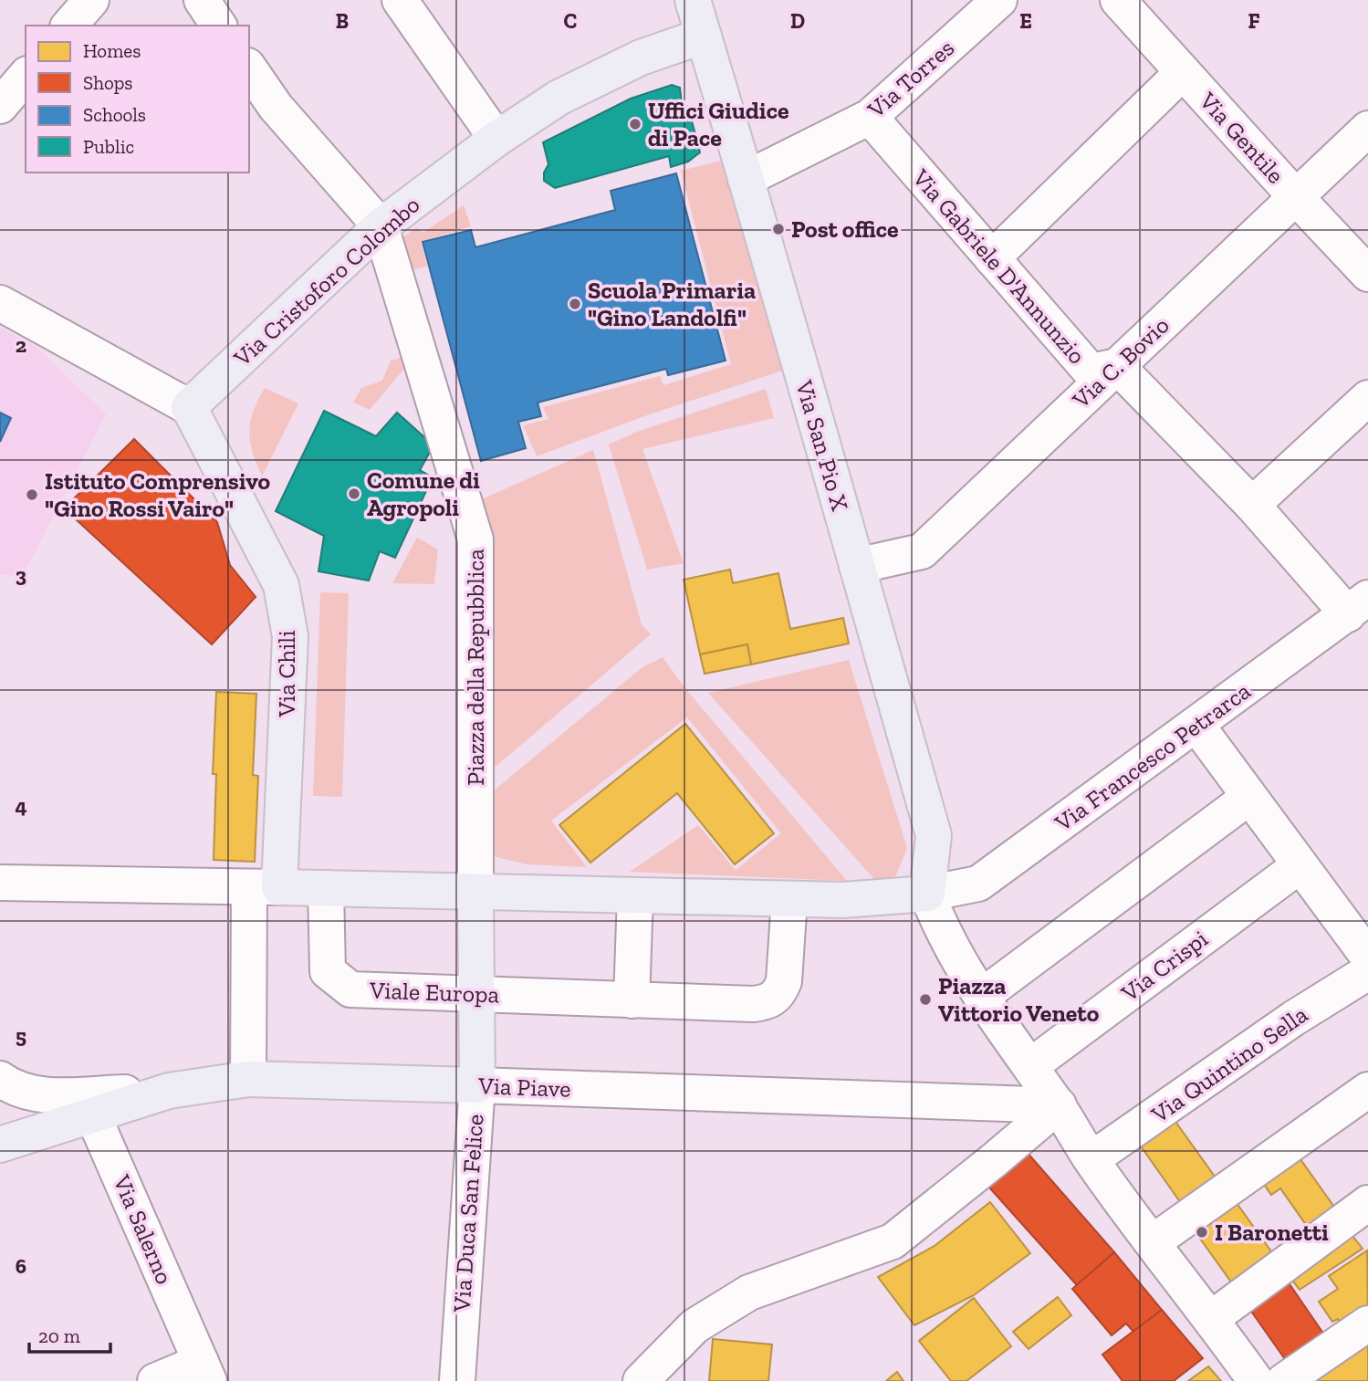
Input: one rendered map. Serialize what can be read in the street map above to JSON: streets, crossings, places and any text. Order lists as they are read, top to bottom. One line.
{"streets":{"main road":["Via Cristoforo Colombo","Via San Pio X","Via Chili","Via Piave","Via Duca San Felice"],"street":["Via Torres","Via Gentile","Via Gabriele D'Annunzio","Via C. Bovio","Piazza della Repubblica","Via Francesco Petrarca","Via Crispi","Viale Europa","Via Quintino Sella","Via Salerno"]},"crossings":[["Via Torres","Via Gabriele D'Annunzio"],["Via Torres","Via San Pio X"],["Via Gentile","Via C. Bovio"],["Via Gabriele D'Annunzio","Via C. Bovio"],["Via Gabriele D'Annunzio","Via Francesco Petrarca"],["Via Cristoforo Colombo","Via San Pio X"],["Via Cristoforo Colombo","Piazza della Repubblica"],["Via Cristoforo Colombo","Via Chili"],["Via C. Bovio","Via San Pio X"],["Via San Pio X","Via Francesco Petrarca"],["Piazza della Repubblica","Via Duca San Felice"],["Viale Europa","Via Duca San Felice"],["Via Piave","Via Duca San Felice"],["Via Piave","Via Salerno"]],"places":["Uffici Giudice di Pace","Post office","Scuola Primaria \"Gino Landolfi\"","Comune di Agropoli","Istituto Comprensivo \"Gino Rossi Vairo\"","Piazza Vittorio Veneto","I Baronetti"],"legend":["Homes","Shops","Schools","Public"],"scale_bar":"20 m","grid":{"columns":["B","C","D","E","F"],"rows":["2","3","4","5","6"]}}
